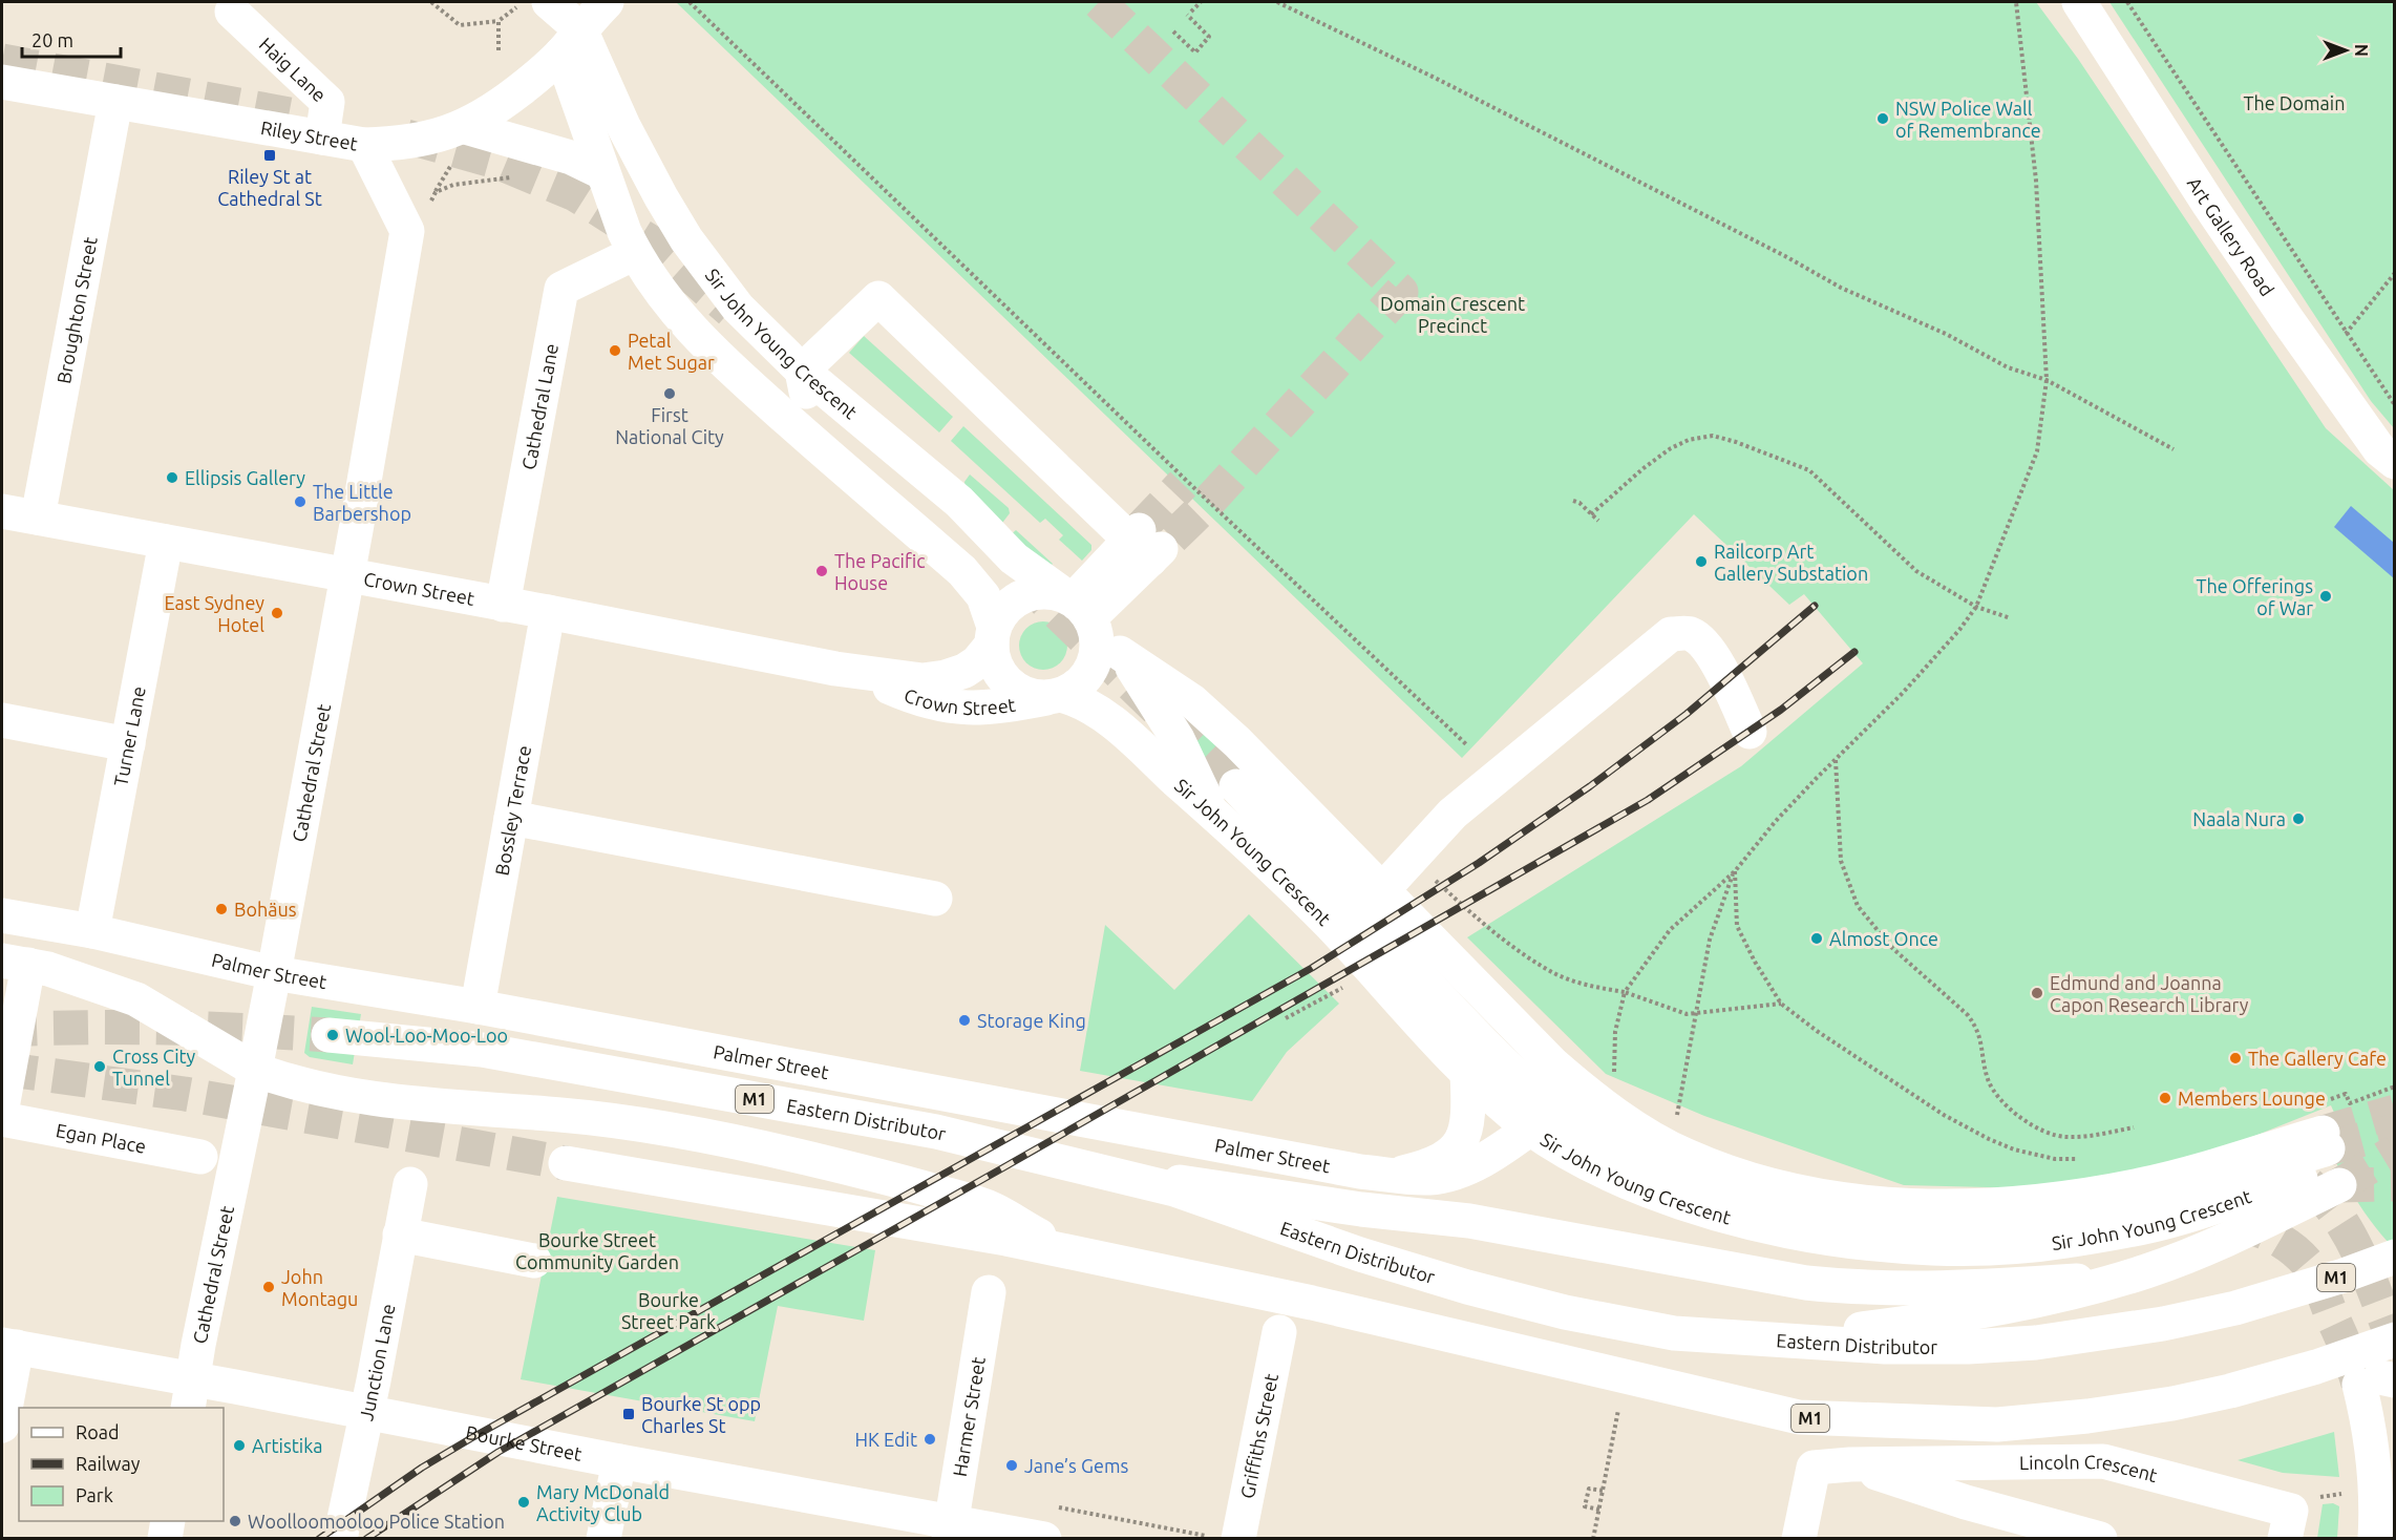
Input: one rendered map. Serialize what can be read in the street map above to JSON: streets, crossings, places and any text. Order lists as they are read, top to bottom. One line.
{"streets":{"main road":["Haig Lane","Riley Street","Art Gallery Road","Broughton Street","Sir John Young Crescent","Crown Street","Turner Lane","Cathedral Street","Bossley Terrace","Palmer Street","M1","Eastern Distributor","Egan Place","Junction Lane","Harmer Street","Griffiths Street","Bourke Street","Lincoln Crescent"]},"crossings":[["Haig Lane","Riley Street"],["Riley Street","Broughton Street"],["Riley Street","Sir John Young Crescent"],["Broughton Street","Crown Street"],["Sir John Young Crescent","Crown Street"],["Sir John Young Crescent","Palmer Street"],["Crown Street","Turner Lane"],["Crown Street","Cathedral Street"],["Crown Street","Bossley Terrace"],["Turner Lane","Palmer Street"],["Cathedral Street","Palmer Street"],["Cathedral Street","Bourke Street"],["Bossley Terrace","Palmer Street"],["Junction Lane","Bourke Street"],["Harmer Street","Bourke Street"]],"parks":["The Domain","Domain Crescent Precinct","Bourke Street Community Garden","Bourke Street Park"],"places":{"other":["NSW Police Wall of Remembrance","Petal Met Sugar","First National City","Ellipsis Gallery","The Little Barbershop","Railcorp Art Gallery Substation","The Pacific House","The Offerings of War","East Sydney Hotel","Naala Nura","Bohäus","Almost Once","Edmund and Joanna Capon Research Library","Storage King","Wool-Loo-Moo-Loo","The Gallery Cafe","Cross City Tunnel","Members Lounge","John Montagu","HK Edit","Artistika","Jane’s Gems","Mary McDonald Activity Club","Woolloomooloo Police Station"],"transit":["Riley St at Cathedral St","Bourke St opp Charles St"]},"legend":["Road","Railway","Park"],"scale_bar":"20 m","north":"right"}
